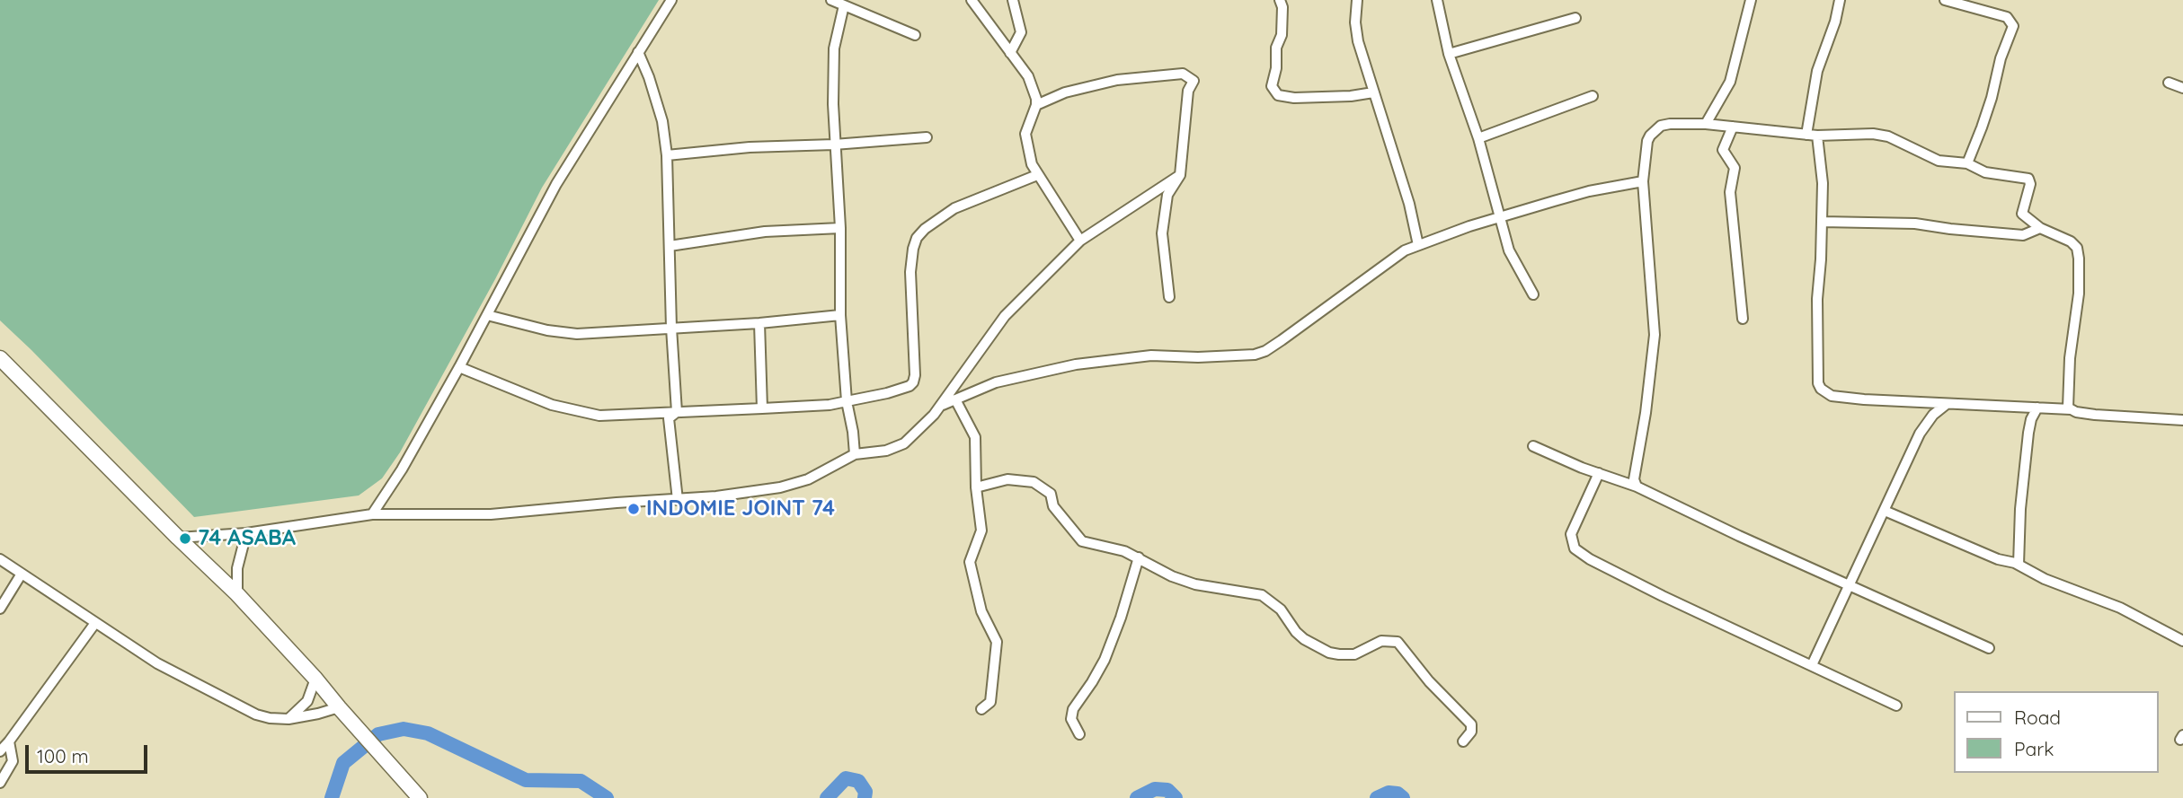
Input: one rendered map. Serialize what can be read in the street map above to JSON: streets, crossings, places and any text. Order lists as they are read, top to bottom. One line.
{"places":["INDOMIE JOINT 74","74 ASABA"],"legend":["Road","Park"],"scale_bar":"100 m"}
